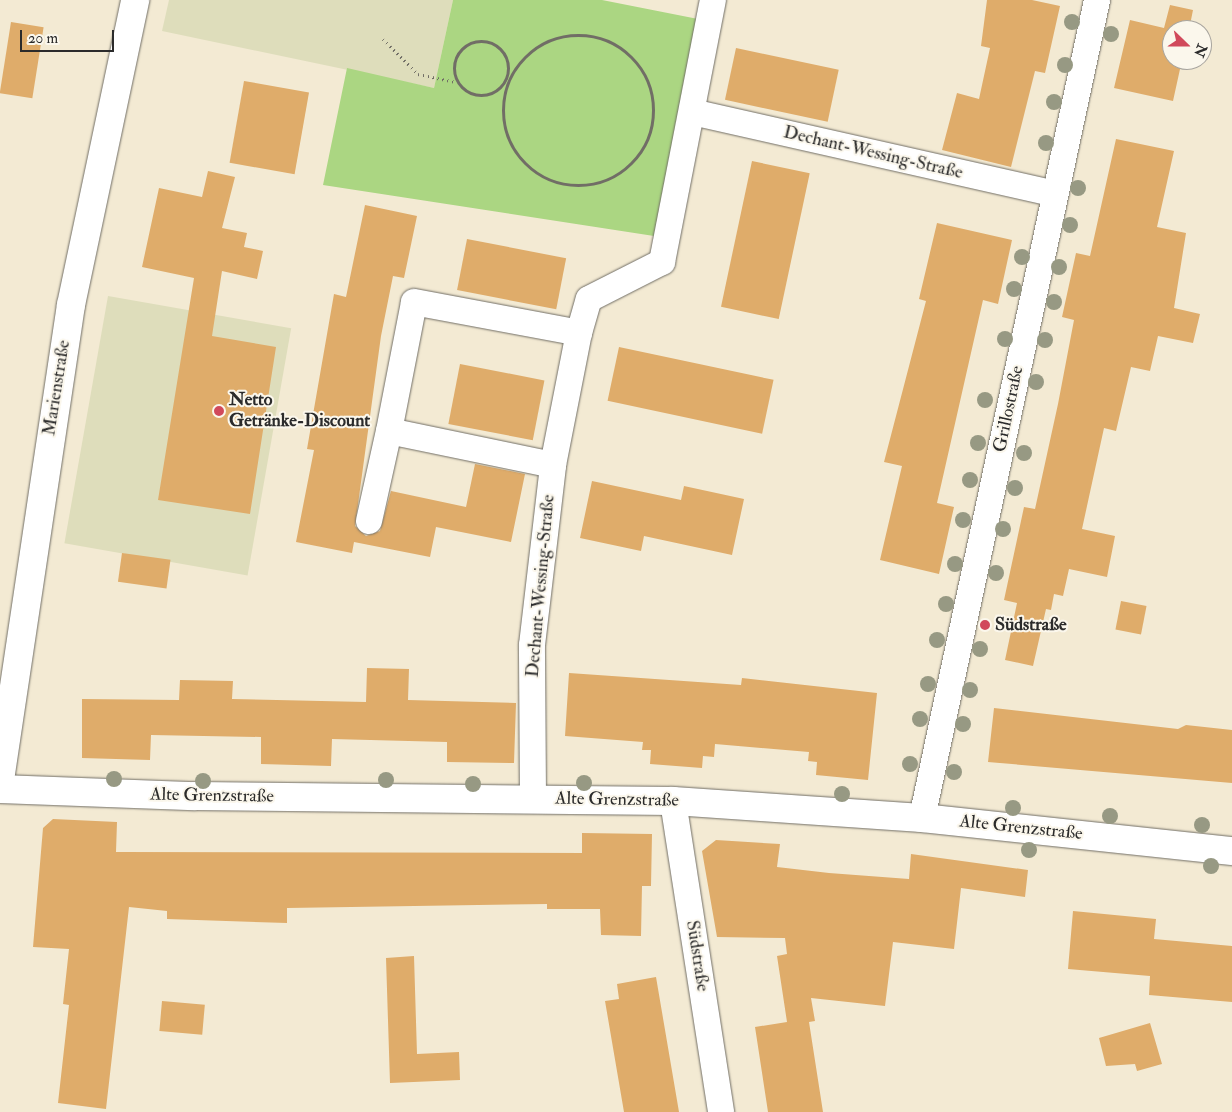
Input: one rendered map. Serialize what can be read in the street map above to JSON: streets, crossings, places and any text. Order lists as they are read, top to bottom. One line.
{"streets":{"street":["Dechant-Wessing-Straße","Marienstraße","Grillostraße","Alte Grenzstraße","Südstraße"]},"crossings":[["Dechant-Wessing-Straße","Grillostraße"],["Dechant-Wessing-Straße","Alte Grenzstraße"],["Grillostraße","Alte Grenzstraße"],["Alte Grenzstraße","Südstraße"]],"places":["Netto Getränke-Discount","Südstraße"],"scale_bar":"20 m","north":"right"}
